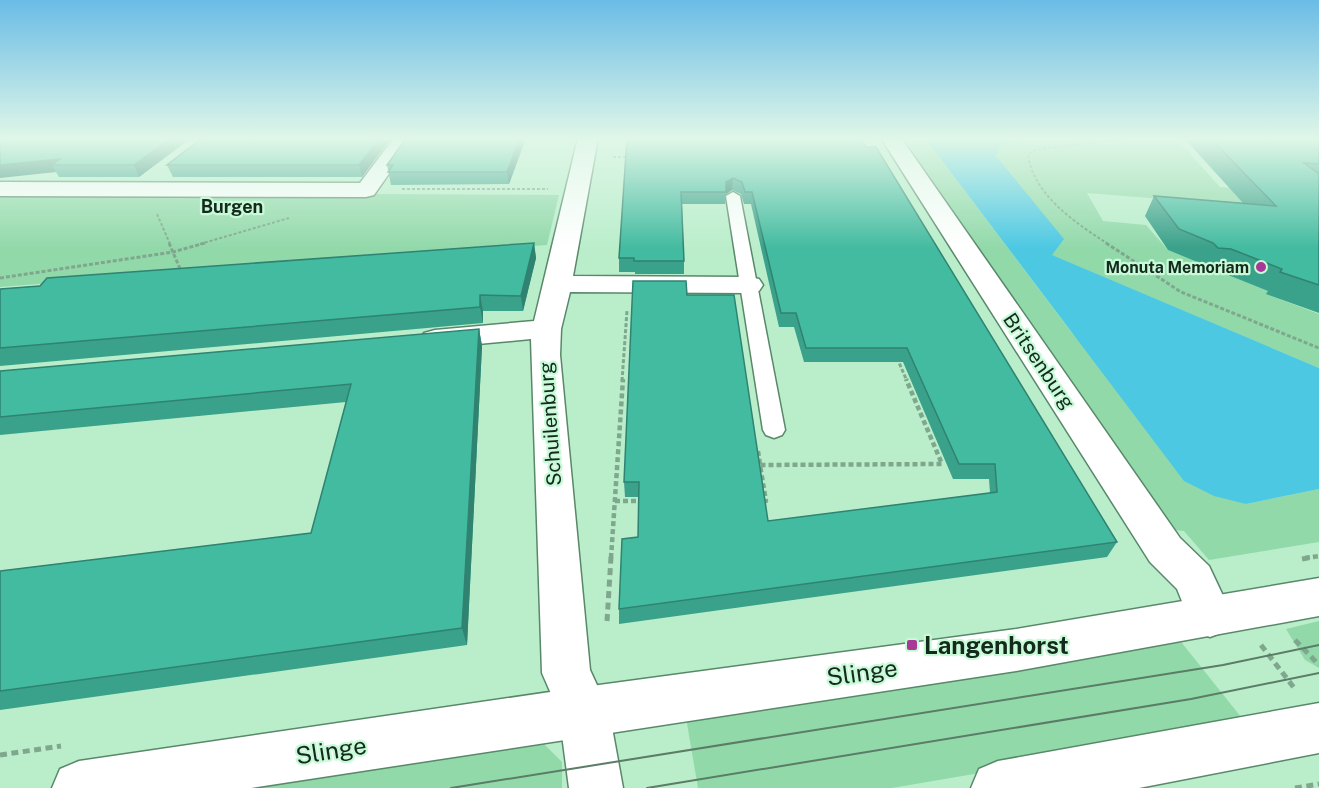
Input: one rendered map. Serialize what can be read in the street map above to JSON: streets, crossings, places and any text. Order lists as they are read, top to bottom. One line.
{"streets":{"street":["Britsenburg","Schuilenburg","Slinge"]},"crossings":[["Britsenburg","Slinge"],["Schuilenburg","Slinge"]],"districts":["Burgen"],"places":{"other":["Monuta Memoriam"],"transit":["Langenhorst"]}}
